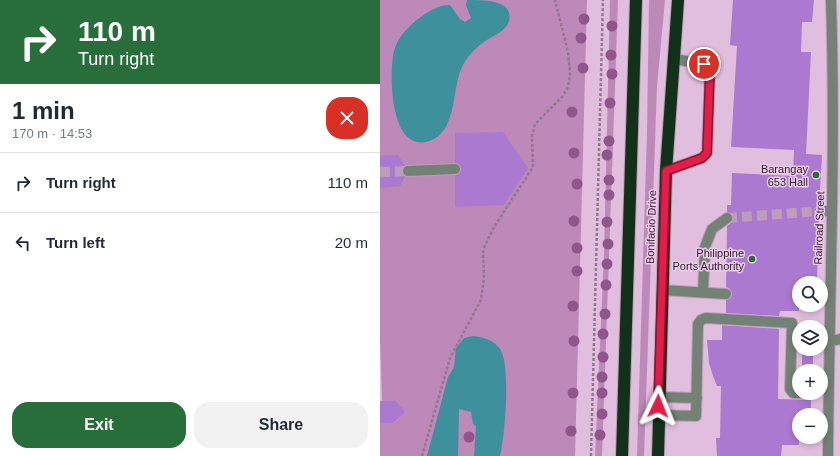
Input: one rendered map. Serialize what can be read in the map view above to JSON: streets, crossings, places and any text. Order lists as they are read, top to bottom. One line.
{"streets":{"highway":["Bonifacio Drive"],"street":["Railroad Street"]},"places":["Barangay 653 Hall","Philippine Ports Authority"],"page":{"turn":["110 m","Turn right"],"heading":["1 min","170 m · 14:53"],"list":[{"name":"Turn right","value":"110 m"},{"name":"Turn left","value":"20 m"}],"map_buttons":["+","−"],"buttons":["Exit","Share"]}}
